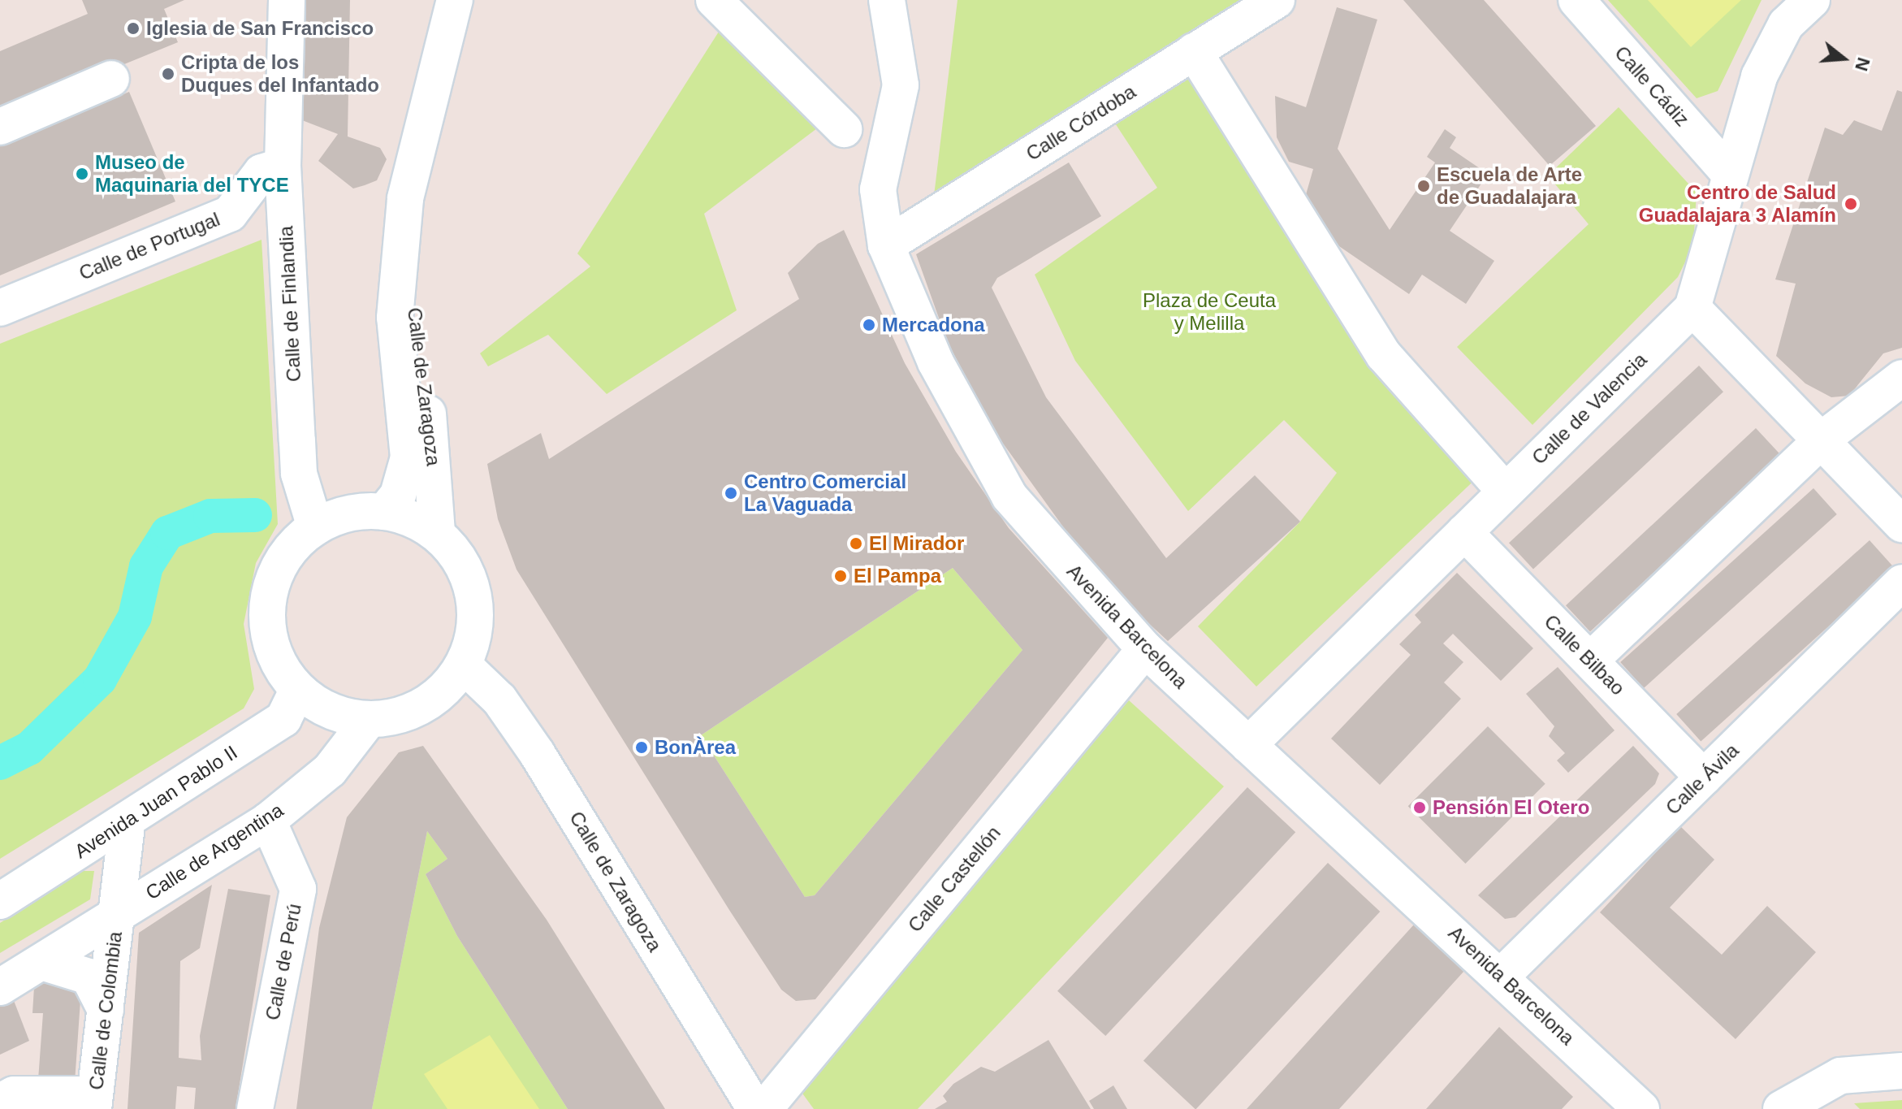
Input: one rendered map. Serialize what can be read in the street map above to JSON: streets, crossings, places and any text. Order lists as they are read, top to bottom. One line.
{"streets":{"street":["Calle Cádiz","Calle Córdoba","Calle de Portugal","Calle de Finlandia","Calle de Zaragoza","Calle de Valencia","Avenida Barcelona","Calle Bilbao","Calle Ávila","Avenida Juan Pablo II","Calle de Argentina","Calle Castellón","Calle de Perú","Calle de Colombia"]},"crossings":[["Calle Córdoba","Avenida Barcelona"],["Calle de Portugal","Calle de Finlandia"],["Calle de Finlandia","Calle de Zaragoza"],["Calle de Finlandia","Avenida Juan Pablo II"],["Calle de Finlandia","Calle de Argentina"],["Calle de Zaragoza","Avenida Juan Pablo II"],["Calle de Zaragoza","Calle de Argentina"],["Calle de Valencia","Avenida Barcelona"],["Calle de Valencia","Calle Bilbao"],["Avenida Barcelona","Calle Ávila"],["Avenida Barcelona","Calle Castellón"],["Calle Bilbao","Calle Ávila"],["Avenida Juan Pablo II","Calle de Argentina"],["Avenida Juan Pablo II","Calle de Colombia"],["Calle de Argentina","Calle de Perú"],["Calle de Argentina","Calle de Colombia"]],"parks":["Plaza de Ceuta y Melilla"],"places":["Iglesia de San Francisco","Cripta de los Duques del Infantado","Museo de Maquinaria del TYCE","Escuela de Arte de Guadalajara","Centro de Salud Guadalajara 3 Alamín","Mercadona","Centro Comercial La Vaguada","El Mirador","El Pampa","BonÀrea","Pensión El Otero"],"north":"right"}
